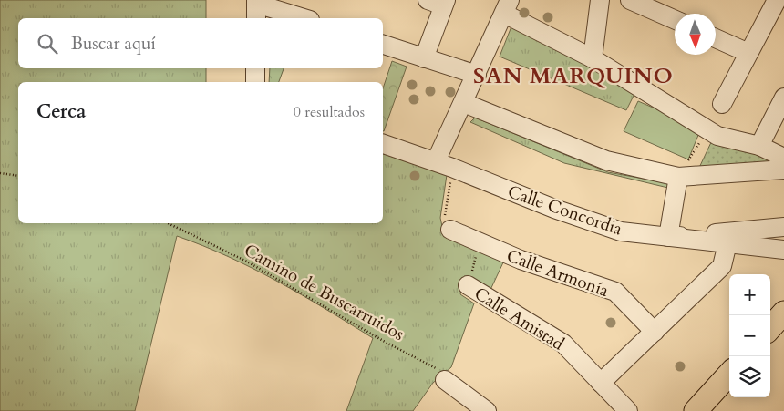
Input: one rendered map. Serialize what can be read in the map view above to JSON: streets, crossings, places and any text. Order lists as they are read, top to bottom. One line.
{"streets":{"street":["Calle Concordia","Calle Armonía","Calle Amistad"],"path":["Camino de Buscarruidos"]},"districts":["SAN MARQUINO"],"north":"bottom","page":{"search":"Buscar aquí","heading":["Cerca","0 resultados"],"map_buttons":["+","−"]}}
